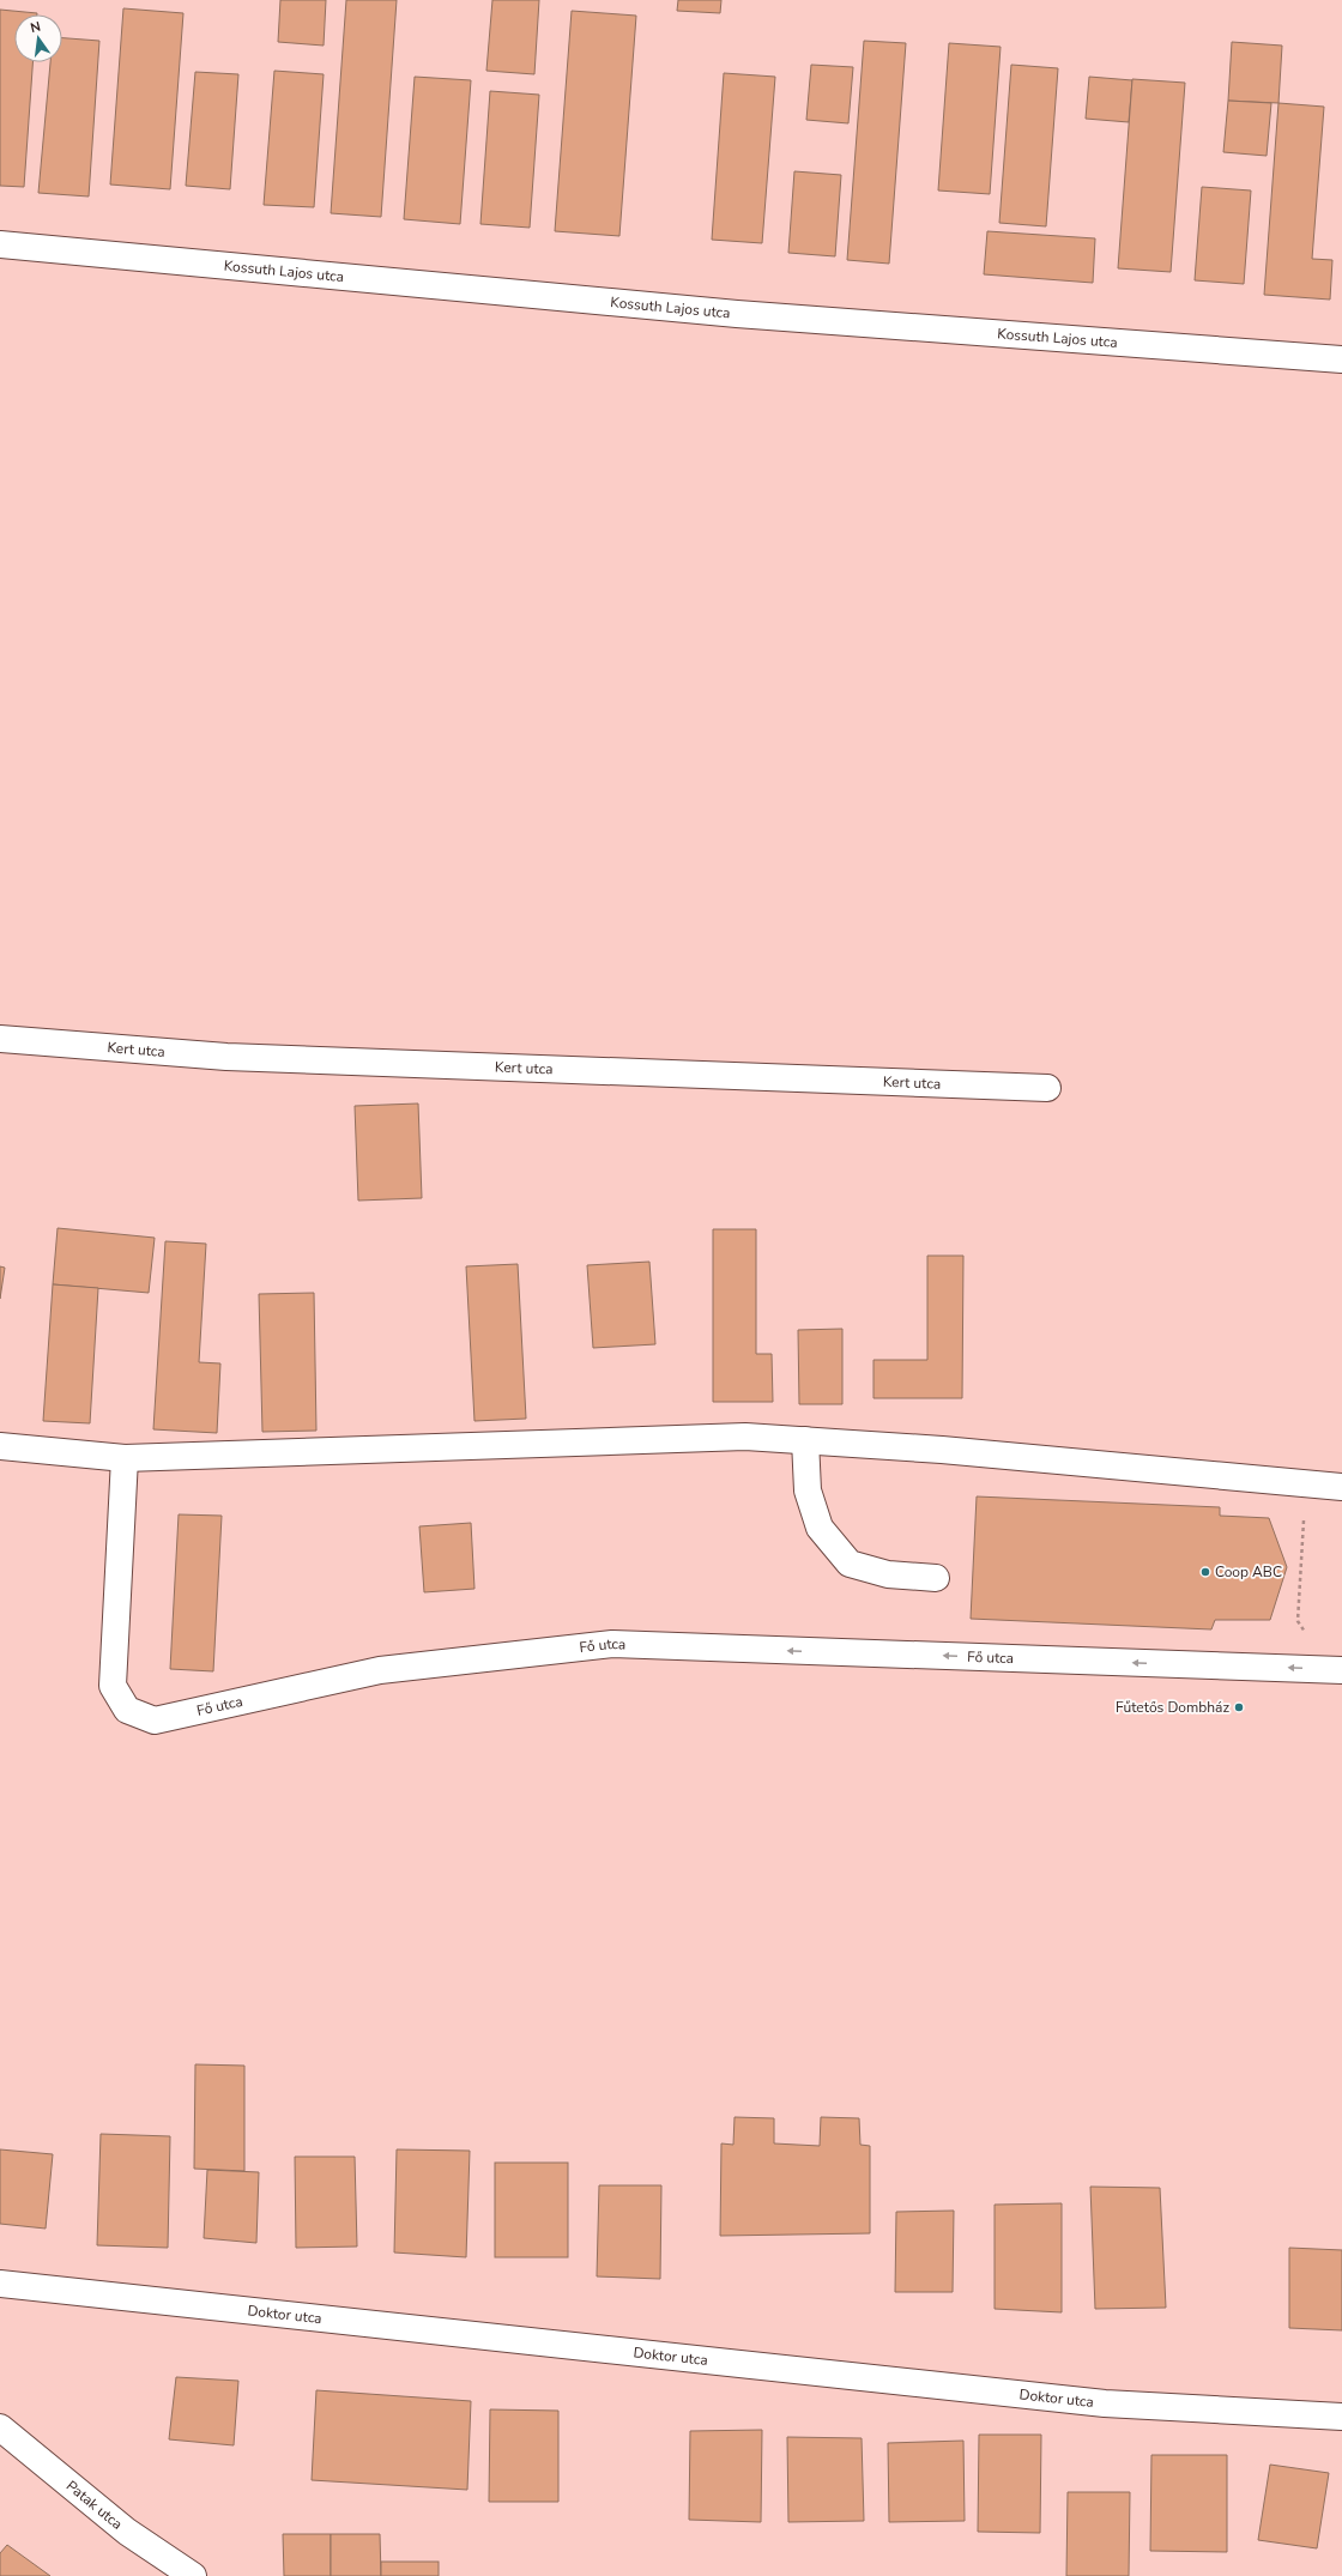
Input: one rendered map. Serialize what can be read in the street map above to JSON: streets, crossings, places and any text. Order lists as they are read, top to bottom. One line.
{"streets":{"street":["Kossuth Lajos utca","Kert utca","Fő utca","Doktor utca","Patak utca"]},"places":["Coop ABC","Fűtetős Dombház"],"north":"top"}
